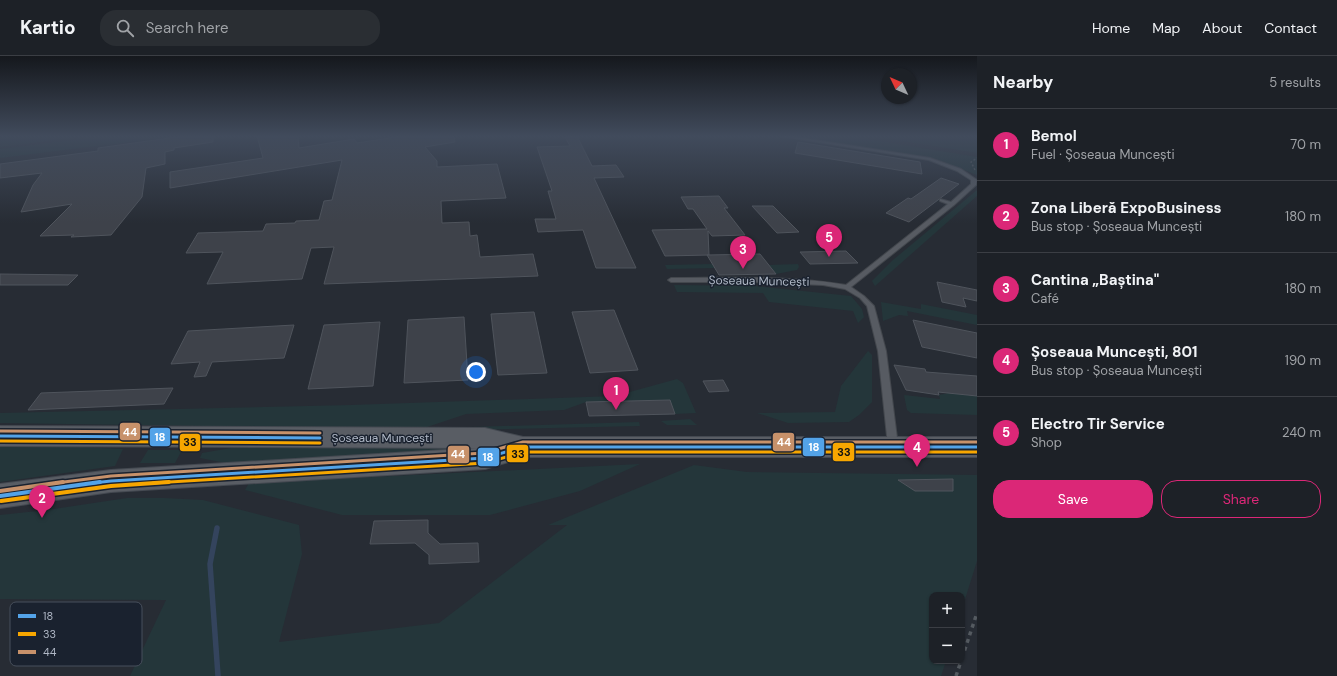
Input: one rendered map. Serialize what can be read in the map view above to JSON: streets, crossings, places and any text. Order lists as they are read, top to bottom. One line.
{"streets":{"main road":["Șoseaua Muncești"]},"lines":["transit line 44","transit line 18","transit line 33"],"legend":["18","33","44"],"north":"top left","page":{"header":"Kartio","search":"Search here","nav":["Home","Map","About","Contact"],"heading":["Nearby","5 results"],"list":[{"mark":"1","name":"Bemol","note":"Fuel · Șoseaua Muncești","value":"70 m"},{"mark":"2","name":"Zona Liberă ExpoBusiness","note":"Bus stop · Șoseaua Muncești","value":"180 m"},{"mark":"3","name":"Cantina „Baștina\"","note":"Café","value":"180 m"},{"mark":"4","name":"Șoseaua Muncești, 801","note":"Bus stop · Șoseaua Muncești","value":"190 m"},{"mark":"5","name":"Electro Tir Service","note":"Shop","value":"240 m"}],"pins":["5","3","1","4","2"],"buttons":["Save","Share"],"map_buttons":["+","−"]}}
